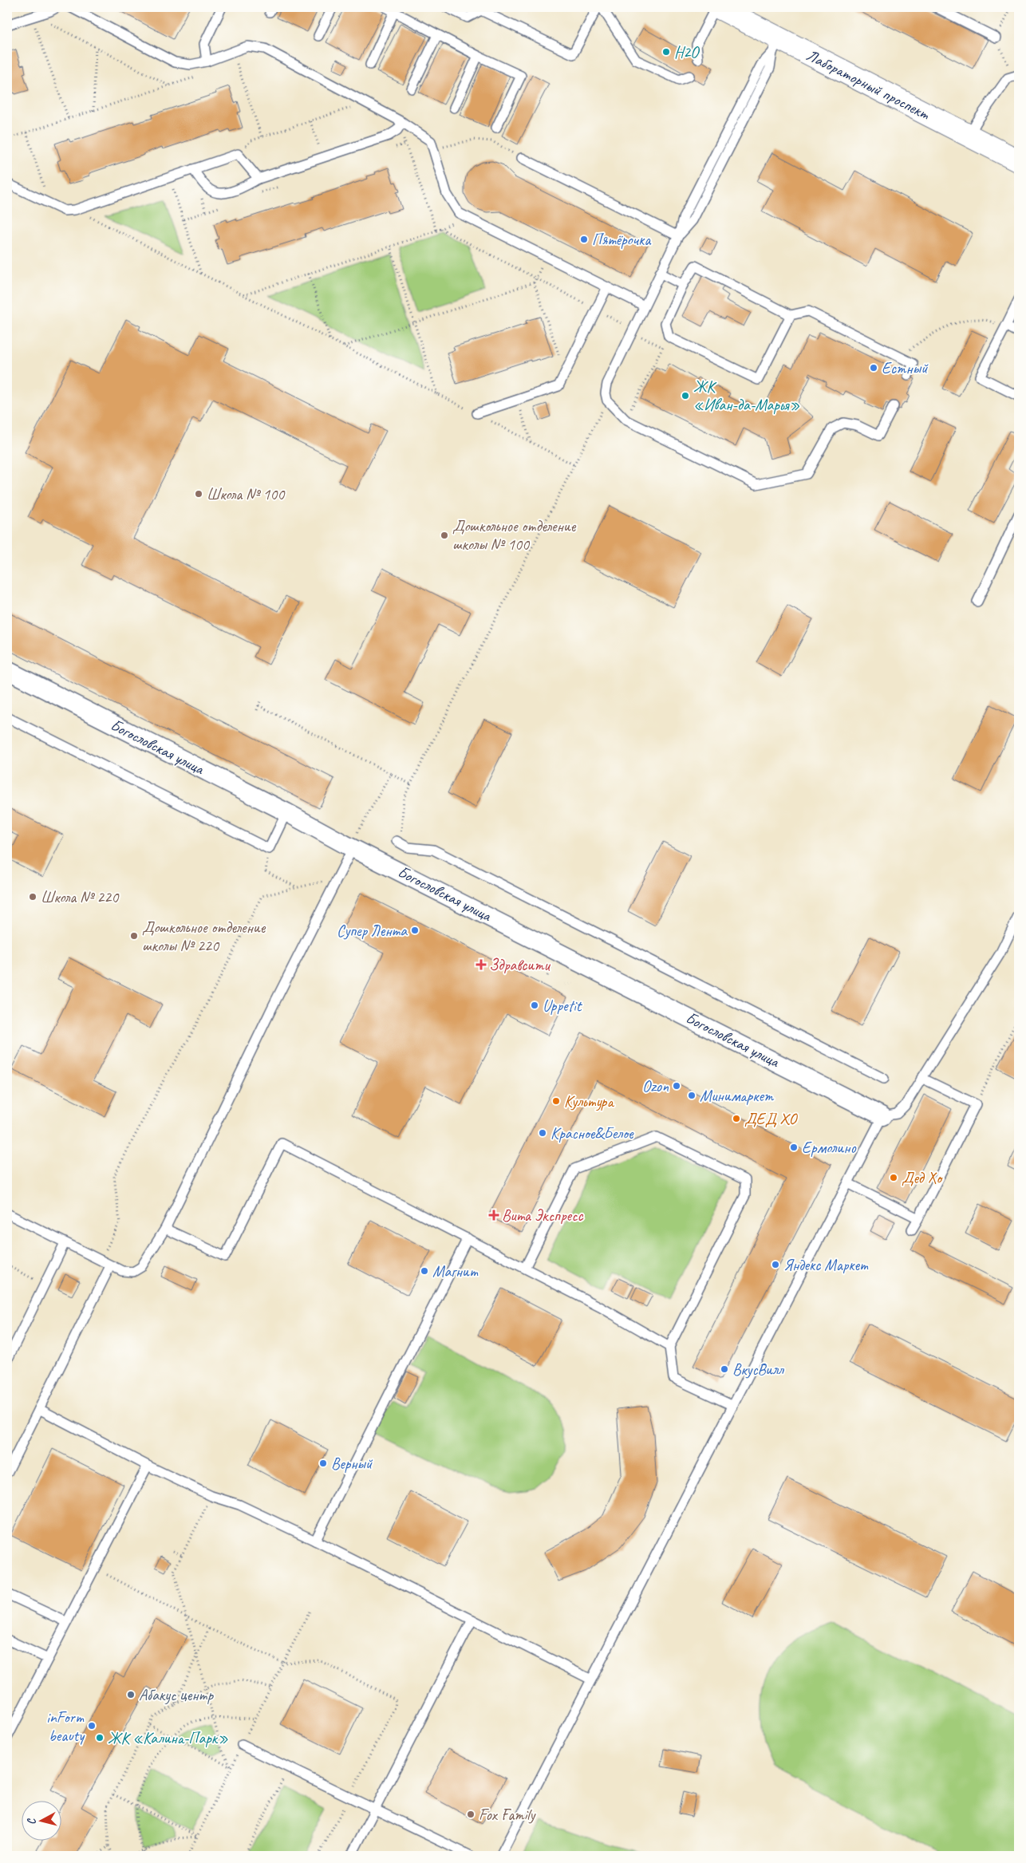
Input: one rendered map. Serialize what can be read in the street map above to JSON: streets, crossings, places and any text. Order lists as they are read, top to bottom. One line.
{"streets":{"street":["Лабораторный проспект","Богословская улица"]},"places":{"other":["H2O","Пятёрочка","Естный","ЖК «Иван-да-Марья»","Школа № 100","Дошкольное отделение школы № 100","Школа № 220","Супер Лента","Дошкольное отделение школы № 220","Uppetit","Ozon","Минимаркет","Культура","ДЕД ХО","Красное&Белое","Ермолино","Дед Хо","Яндекс Маркет","Магнит","ВкусВилл","Верный","Абакус центр","inForm beauty","ЖК «Калина-Парк»","Fox Family"],"health":["Здравсити","Вита Экспресс"]},"north":"left"}
